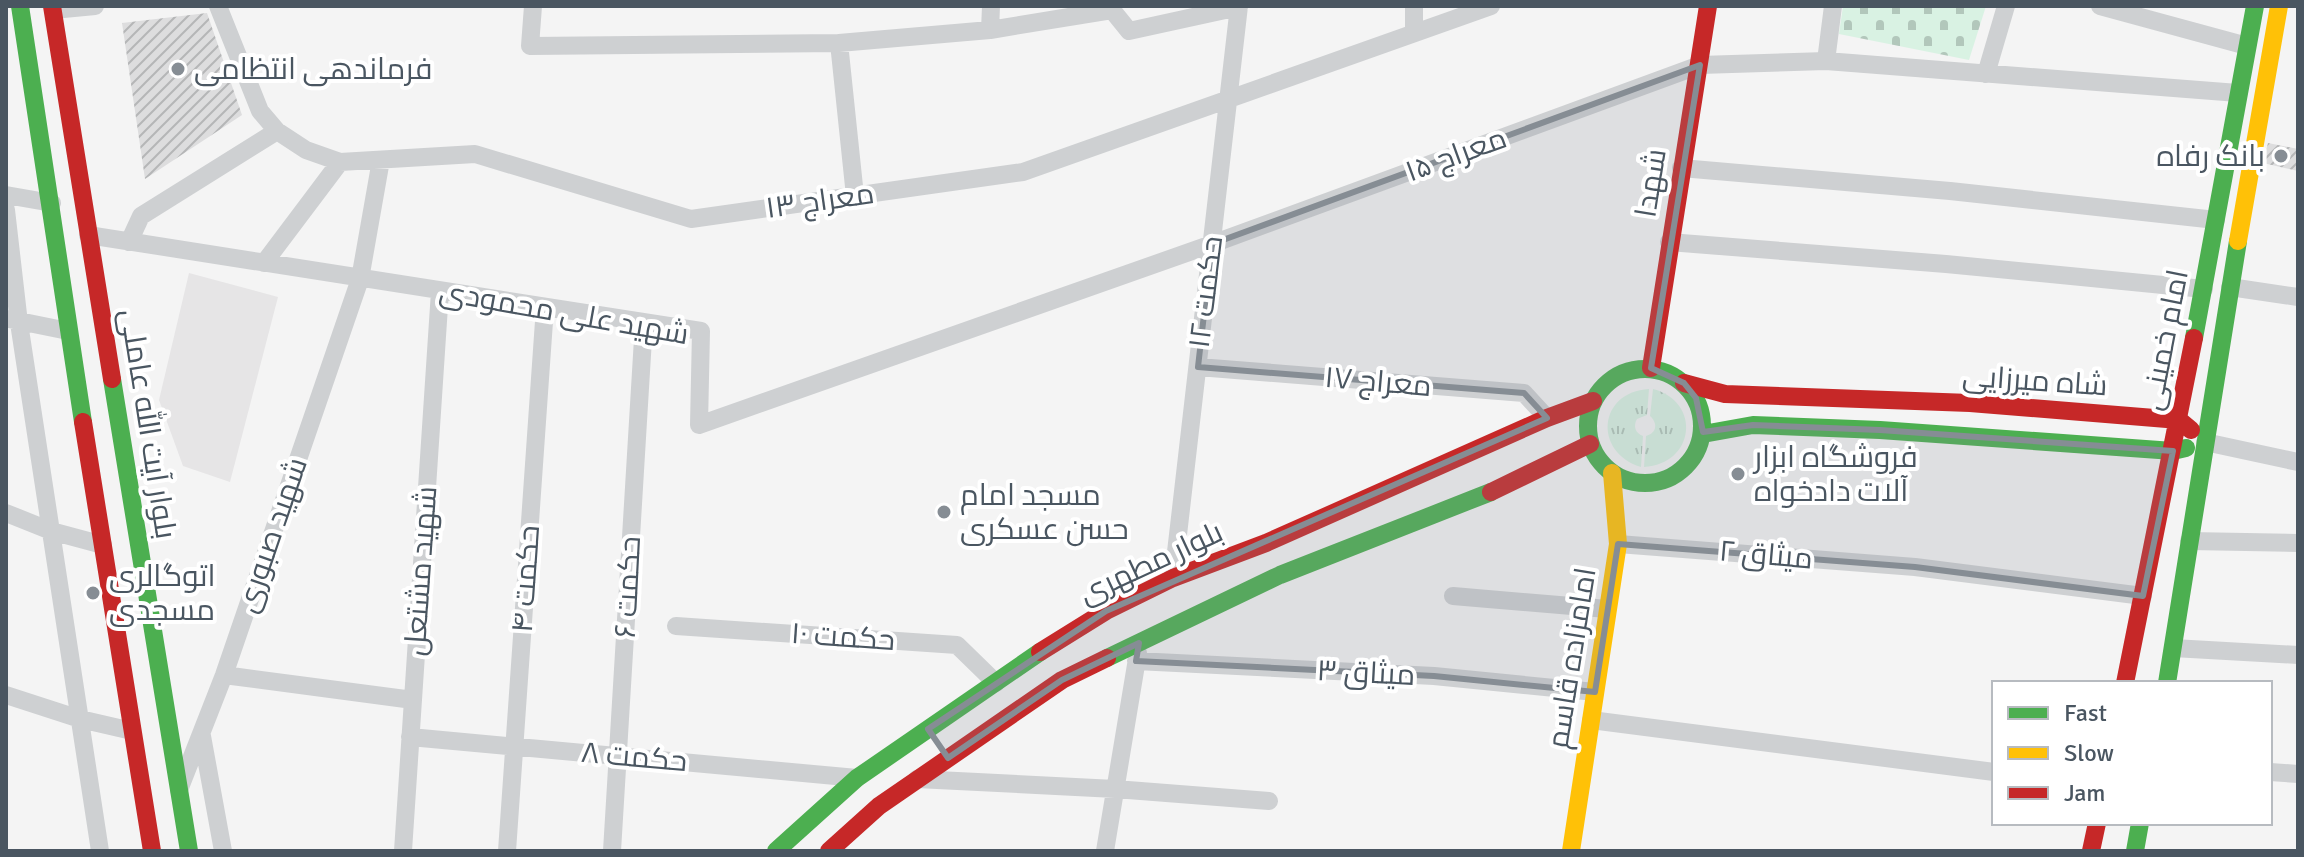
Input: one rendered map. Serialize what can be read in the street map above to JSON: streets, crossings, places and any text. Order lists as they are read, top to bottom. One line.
{"streets":{"street":["معراج ۱۵","شهدا","معراج ۱۳","حکمت ۱۲","شهید علی محمودی","امام خمینی","شاه میرزایی","معراج ۱۷","بلوار آیت‌ الله عاملی","شهید صبوری","میثاق ۲","بلوار مطهری","شهید مشتعل","حکمت ۴","حکمت ۶","حکمت ۱۰","امامزاده قاسم","میثاق ۳","حکمت ۸"]},"crossings":[["معراج ۱۵","شهدا"],["معراج ۱۵","حکمت ۱۲"],["معراج ۱۵","شهید علی محمودی"],["معراج ۱۵","امام خمینی"],["شهدا","شاه میرزایی"],["شهدا","بلوار مطهری"],["شهدا","امامزاده قاسم"],["معراج ۱۳","حکمت ۱۲"],["معراج ۱۳","شهید صبوری"],["حکمت ۱۲","شهید علی محمودی"],["حکمت ۱۲","معراج ۱۷"],["حکمت ۱۲","بلوار مطهری"],["شهید علی محمودی","بلوار آیت‌ الله عاملی"],["شهید علی محمودی","شهید صبوری"],["شهید علی محمودی","شهید مشتعل"],["شهید علی محمودی","حکمت ۴"],["شهید علی محمودی","حکمت ۶"],["امام خمینی","شاه میرزایی"],["امام خمینی","میثاق ۲"],["شاه میرزایی","بلوار مطهری"],["شاه میرزایی","امامزاده قاسم"],["معراج ۱۷","بلوار مطهری"],["بلوار آیت‌ الله عاملی","شهید صبوری"],["میثاق ۲","امامزاده قاسم"],["بلوار مطهری","حکمت ۱۰"],["بلوار مطهری","امامزاده قاسم"],["بلوار مطهری","حکمت ۸"],["شهید مشتعل","حکمت ۸"],["حکمت ۴","حکمت ۸"],["حکمت ۶","حکمت ۸"],["امامزاده قاسم","میثاق ۳"]],"places":["فرماندهی انتظامی","بانک رفاه","فروشگاه ابزار آلات دادخواه","مسجد امام حسن عسکری","اتوگالری مسجدی"],"legend":["Fast","Slow","Jam"]}
